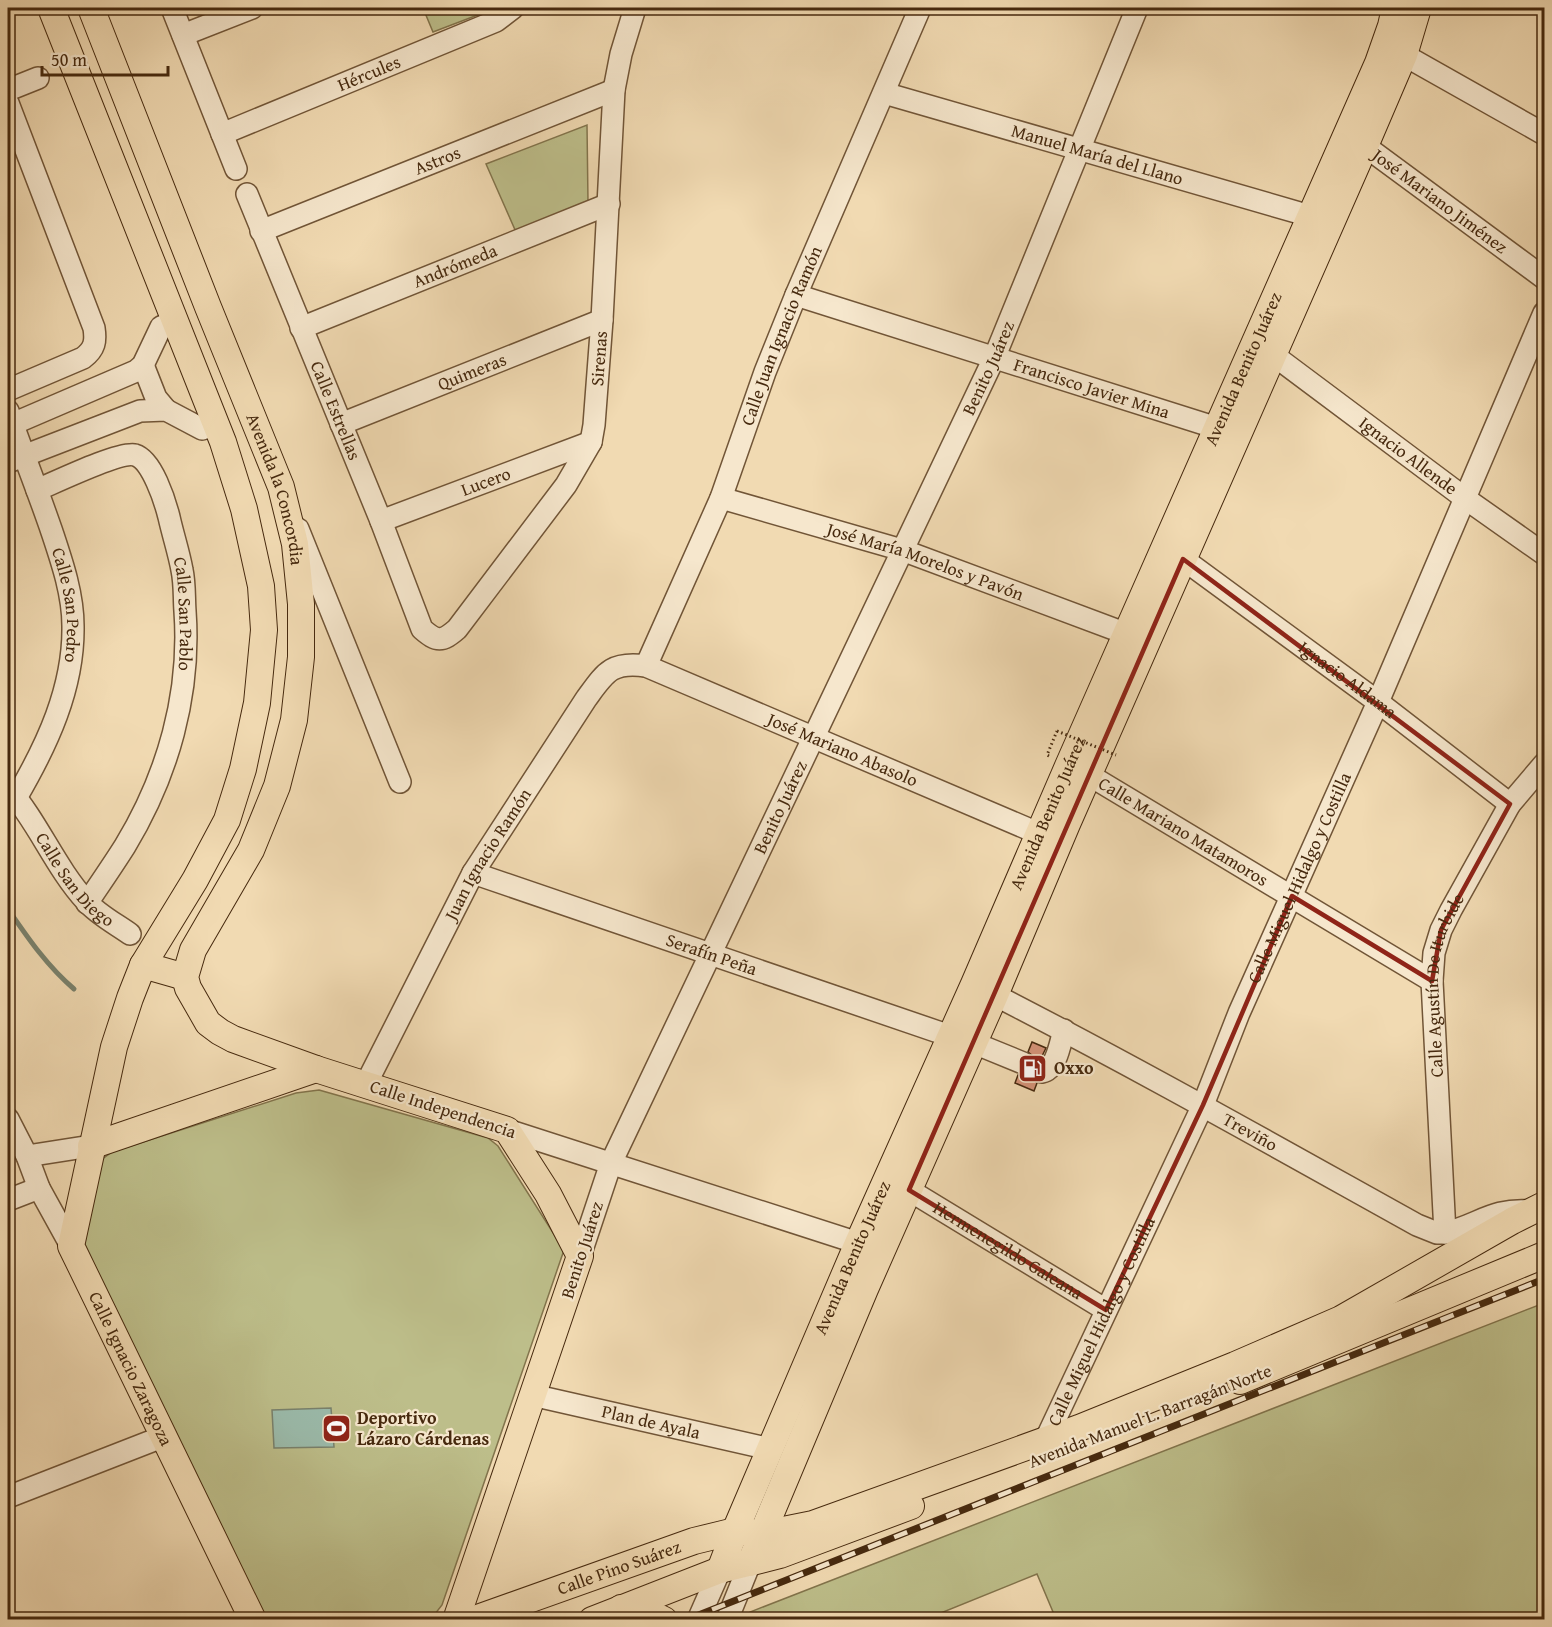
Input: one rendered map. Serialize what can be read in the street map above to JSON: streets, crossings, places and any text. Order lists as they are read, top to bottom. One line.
{"streets":{"main road":["Benito Juárez","Avenida Benito Juárez","Avenida la Concordia","Calle Independencia","Calle Ignacio Zaragoza","Avenida Manuel L. Barragán Norte","Calle Pino Suárez"],"street":["Hércules","Manuel María del Llano","Astros","José Mariano Jiménez","Andrómeda","Calle Juan Ignacio Ramón","Sirenas","Quimeras","Francisco Javier Mina","Calle Estrellas","Ignacio Allende","Lucero","José María Morelos y Pavón","Calle San Pedro","Calle San Pablo","Ignacio Aldama","José Mariano Abasolo","Calle Mariano Matamoros","Juan Ignacio Ramón","Calle San Diego","Calle Miguel Hidalgo y Costilla","Serafín Peña","Calle Agustín De Iturbide","Treviño","Hermenegildo Galeana","Plan de Ayala"]},"crossings":[["Manuel María del Llano","Calle Juan Ignacio Ramón"],["Manuel María del Llano","Benito Juárez"],["Manuel María del Llano","Avenida Benito Juárez"],["Astros","Sirenas"],["Astros","Calle Estrellas"],["José Mariano Jiménez","Avenida Benito Juárez"],["Andrómeda","Sirenas"],["Andrómeda","Calle Estrellas"],["Calle Juan Ignacio Ramón","Francisco Javier Mina"],["Calle Juan Ignacio Ramón","José María Morelos y Pavón"],["Calle Juan Ignacio Ramón","José Mariano Abasolo"],["Calle Juan Ignacio Ramón","Juan Ignacio Ramón"],["Sirenas","Quimeras"],["Sirenas","Calle Estrellas"],["Sirenas","Lucero"],["Benito Juárez","Francisco Javier Mina"],["Benito Juárez","José María Morelos y Pavón"],["Benito Juárez","José Mariano Abasolo"],["Benito Juárez","Serafín Peña"],["Benito Juárez","Calle Independencia"],["Benito Juárez","Plan de Ayala"],["Avenida Benito Juárez","Francisco Javier Mina"],["Avenida Benito Juárez","Ignacio Allende"],["Avenida Benito Juárez","José María Morelos y Pavón"],["Avenida Benito Juárez","Ignacio Aldama"],["Avenida Benito Juárez","José Mariano Abasolo"],["Avenida Benito Juárez","Calle Mariano Matamoros"],["Avenida Benito Juárez","Serafín Peña"],["Avenida Benito Juárez","Calle Independencia"],["Avenida Benito Juárez","Treviño"],["Avenida Benito Juárez","Hermenegildo Galeana"],["Avenida Benito Juárez","Avenida Manuel L. Barragán Norte"],["Avenida Benito Juárez","Plan de Ayala"],["Avenida Benito Juárez","Calle Pino Suárez"],["Quimeras","Calle Estrellas"],["Calle Estrellas","Lucero"],["Ignacio Allende","Calle Miguel Hidalgo y Costilla"],["Avenida la Concordia","Calle Independencia"],["Avenida la Concordia","Calle Ignacio Zaragoza"],["Calle San Pedro","Calle San Pablo"],["Calle San Pedro","Calle San Diego"],["Calle San Pablo","Calle San Diego"],["Ignacio Aldama","Calle Miguel Hidalgo y Costilla"],["Ignacio Aldama","Calle Agustín De Iturbide"],["José Mariano Abasolo","Juan Ignacio Ramón"],["Calle Mariano Matamoros","Calle Miguel Hidalgo y Costilla"],["Calle Mariano Matamoros","Calle Agustín De Iturbide"],["Juan Ignacio Ramón","Serafín Peña"],["Juan Ignacio Ramón","Calle Independencia"],["Calle Miguel Hidalgo y Costilla","Treviño"],["Calle Miguel Hidalgo y Costilla","Hermenegildo Galeana"],["Calle Miguel Hidalgo y Costilla","Avenida Manuel L. Barragán Norte"],["Serafín Peña","Treviño"],["Calle Agustín De Iturbide","Treviño"],["Avenida Manuel L. Barragán Norte","Calle Pino Suárez"]],"places":{"fuel station":["Oxxo"],"sports":["Deportivo Lázaro Cárdenas"]},"scale_bar":"50 m"}
